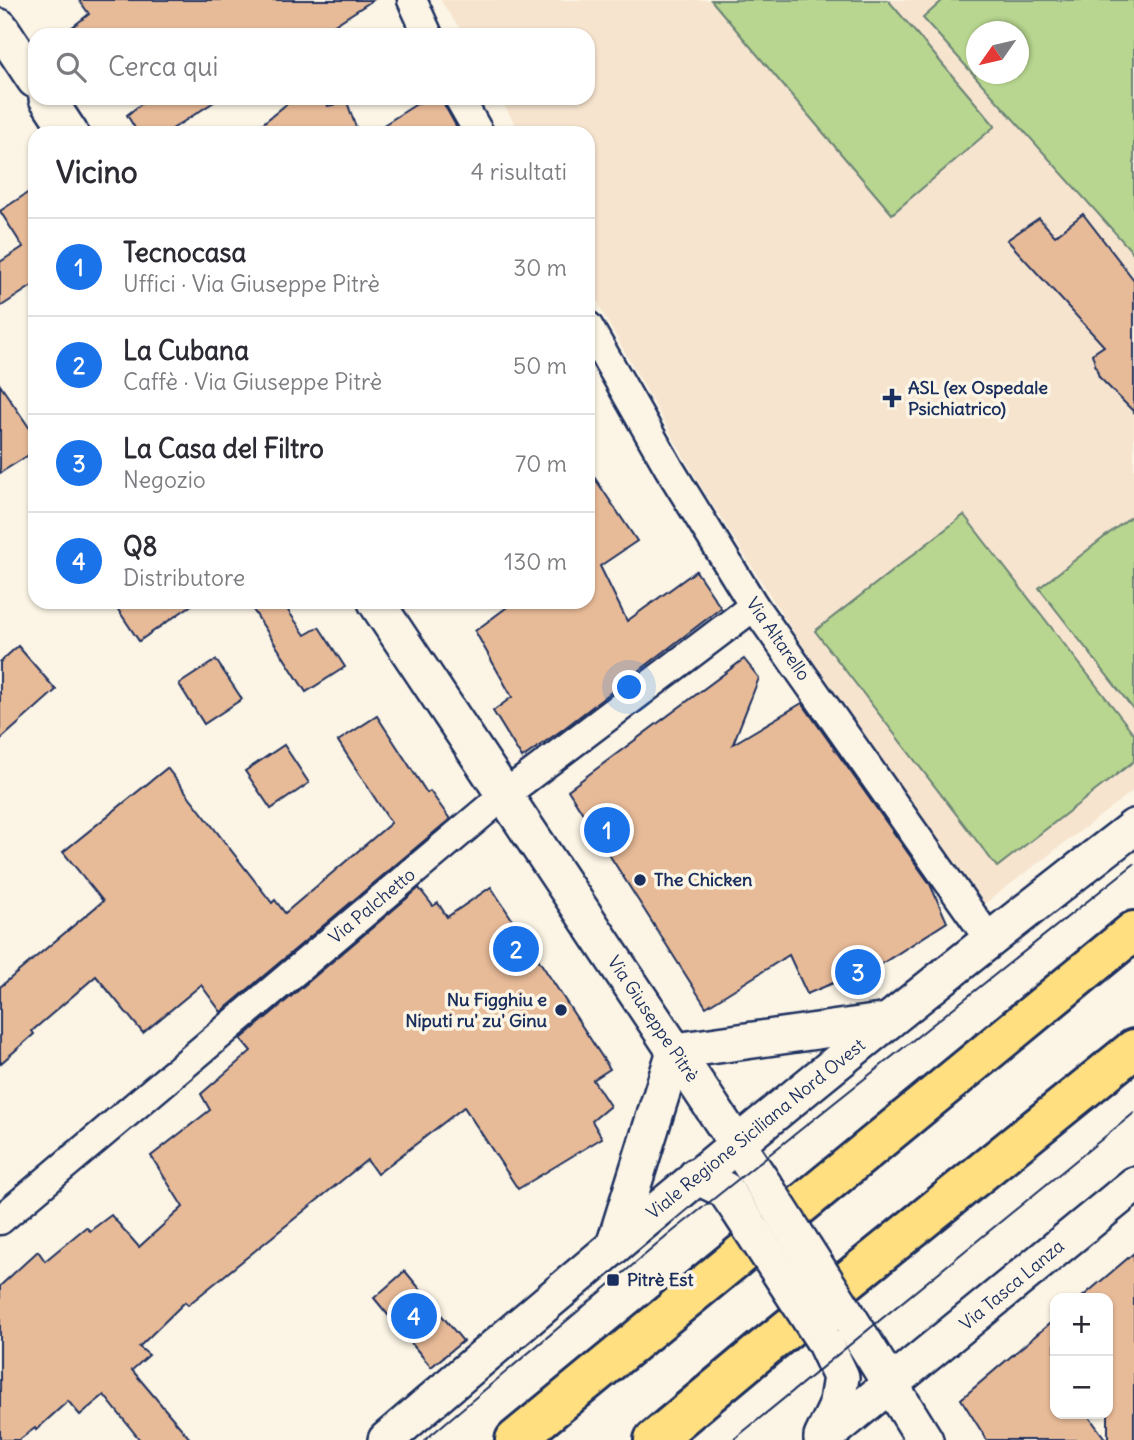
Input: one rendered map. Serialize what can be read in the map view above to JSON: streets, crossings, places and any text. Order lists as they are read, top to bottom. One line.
{"streets":{"street":["Via Altarello","Via Palchetto","Via Giuseppe Pitrè","Viale Regione Siciliana Nord Ovest","Via Tasca Lanza"]},"crossings":[["Via Altarello","Via Palchetto"],["Via Altarello","Viale Regione Siciliana Nord Ovest"],["Via Palchetto","Via Giuseppe Pitrè"],["Via Giuseppe Pitrè","Viale Regione Siciliana Nord Ovest"],["Via Giuseppe Pitrè","Via Tasca Lanza"]],"places":{"health":["ASL (ex Ospedale Psichiatrico)"],"other":["The Chicken","Nu Figghiu e Niputi ru' zu' Ginu"],"transit":["Pitrè Est"]},"north":"bottom left","page":{"search":"Cerca qui","heading":["Vicino","4 risultati"],"list":[{"mark":"1","name":"Tecnocasa","note":"Uffici · Via Giuseppe Pitrè","value":"30 m"},{"mark":"2","name":"La Cubana","note":"Caffè · Via Giuseppe Pitrè","value":"50 m"},{"mark":"3","name":"La Casa del Filtro","note":"Negozio","value":"70 m"},{"mark":"4","name":"Q8","note":"Distributore","value":"130 m"}],"pins":["1","2","3","4"],"map_buttons":["+","−"]}}
